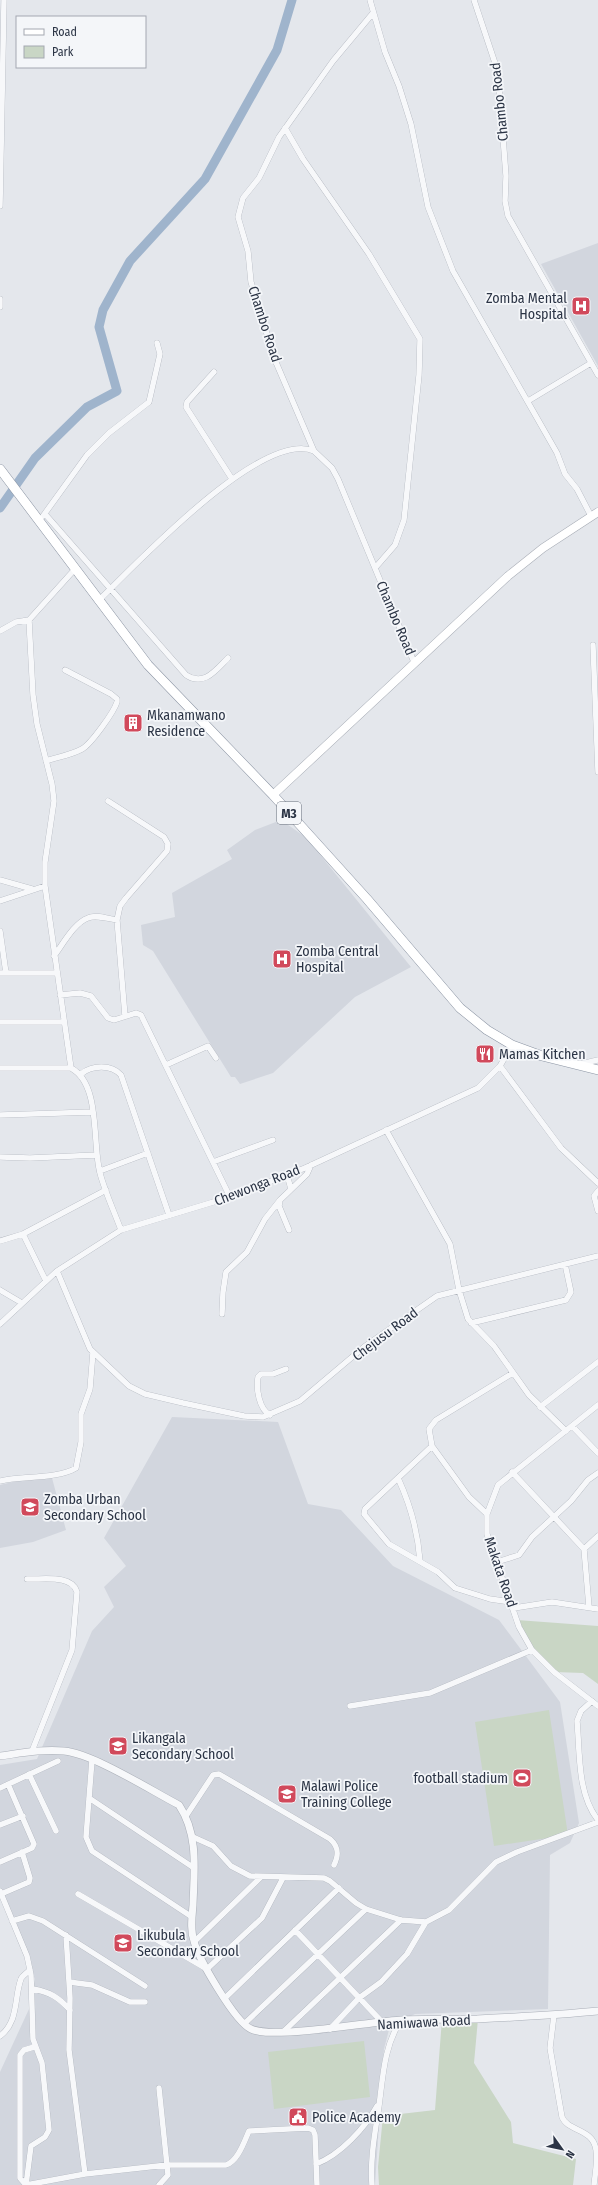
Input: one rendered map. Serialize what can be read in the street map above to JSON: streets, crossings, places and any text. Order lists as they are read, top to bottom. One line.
{"streets":{"highway":["M3"],"street":["Chambo Road","Chewonga Road","Chejusu Road","Makata Road","Namiwawa Road"]},"crossings":[["M3","Chewonga Road"]],"places":{"hospital":["Zomba Mental Hospital","Zomba Central Hospital"],"building":["Mkanamwano Residence"],"restaurant":["Mamas Kitchen"],"school or university":["Zomba Urban Secondary School","Likangala Secondary School","Malawi Police Training College","Likubula Secondary School"],"sports":["football stadium"],"public building":["Police Academy"]},"legend":["Road","Park"],"north":"bottom right"}
